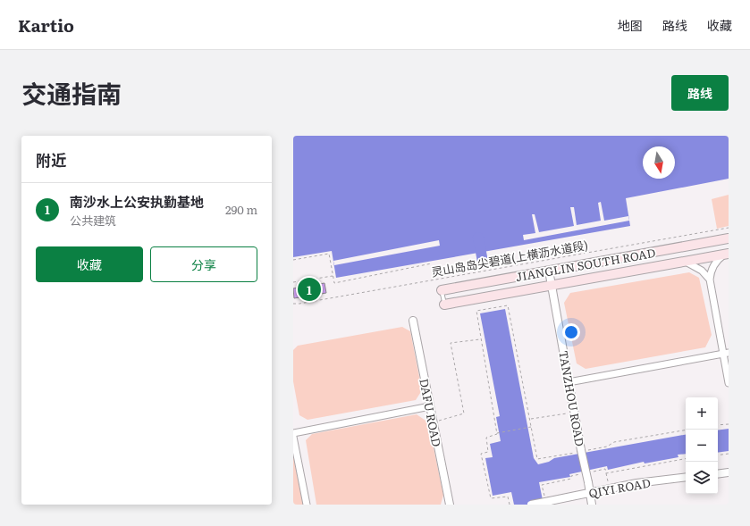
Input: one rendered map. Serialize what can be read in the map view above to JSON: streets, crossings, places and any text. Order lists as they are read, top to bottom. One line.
{"streets":{"main road":["JIANGLIN SOUTH ROAD"],"street":["TANZHOU ROAD","DAFU ROAD","QIYI ROAD"],"path":["灵山岛岛尖碧道(上横沥水道段)"]},"crossings":[["JIANGLIN SOUTH ROAD","TANZHOU ROAD"],["TANZHOU ROAD","QIYI ROAD"]],"north":"bottom","page":{"header":"Kartio","nav":["地图","路线","收藏"],"title":"交通指南","buttons":["路线",["收藏","分享"]],"heading":"附近","list":[{"mark":"1","name":"南沙水上公安执勤基地","note":"公共建筑","value":"290 m"}],"pins":"1","map_buttons":["+","−"]}}
